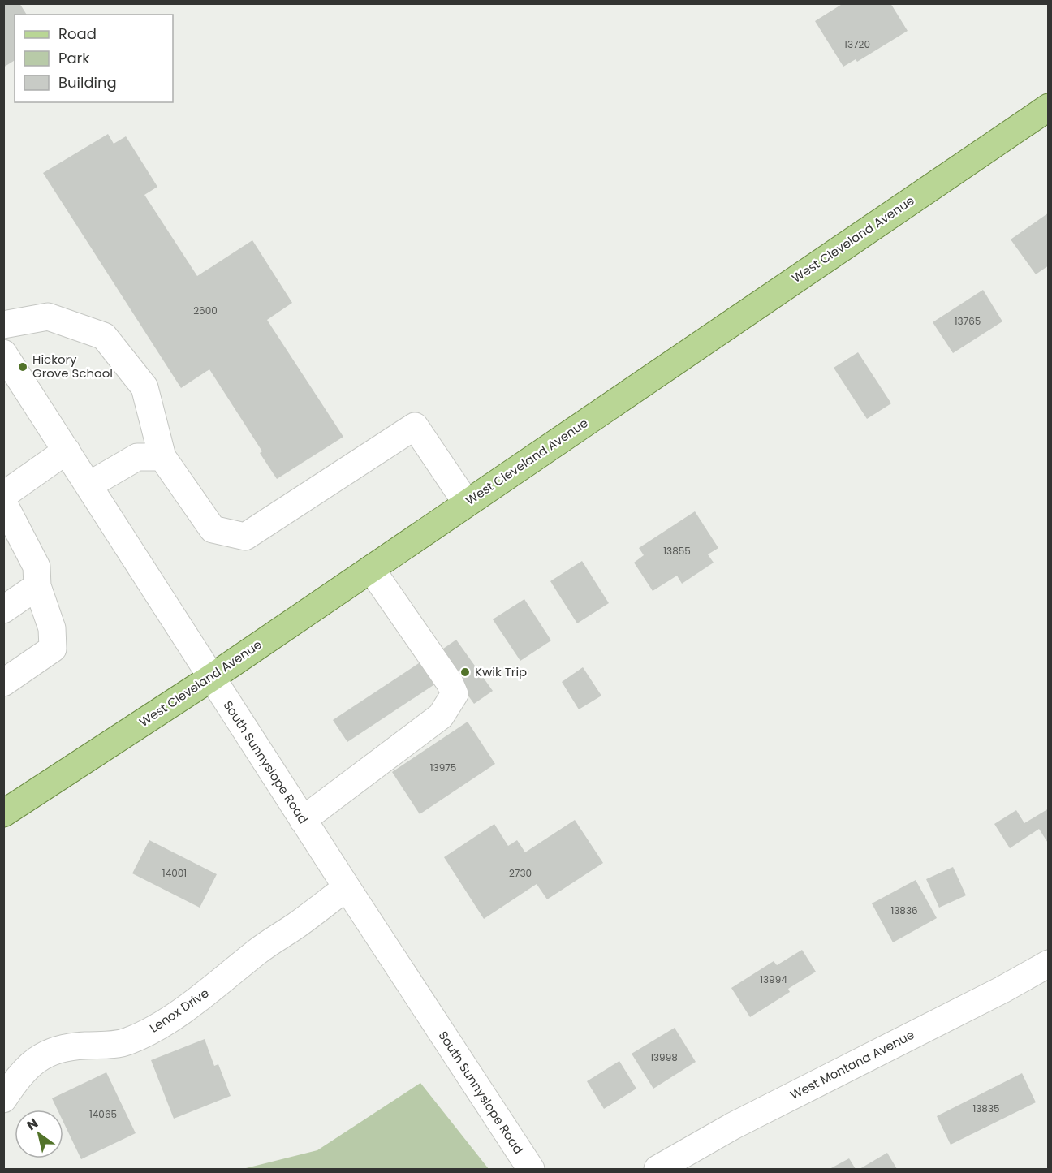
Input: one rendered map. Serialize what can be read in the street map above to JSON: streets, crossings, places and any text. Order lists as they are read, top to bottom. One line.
{"streets":{"main road":["West Cleveland Avenue"],"street":["South Sunnyslope Road","Lenox Drive","West Montana Avenue"]},"crossings":[["West Cleveland Avenue","South Sunnyslope Road"],["South Sunnyslope Road","Lenox Drive"]],"places":["Hickory Grove School","Kwik Trip"],"house_numbers":["13720","2600","13765","13855","13975","14001","2730","13836","13994","13998","13835","14065"],"legend":["Road","Park","Building"],"north":"top left"}
